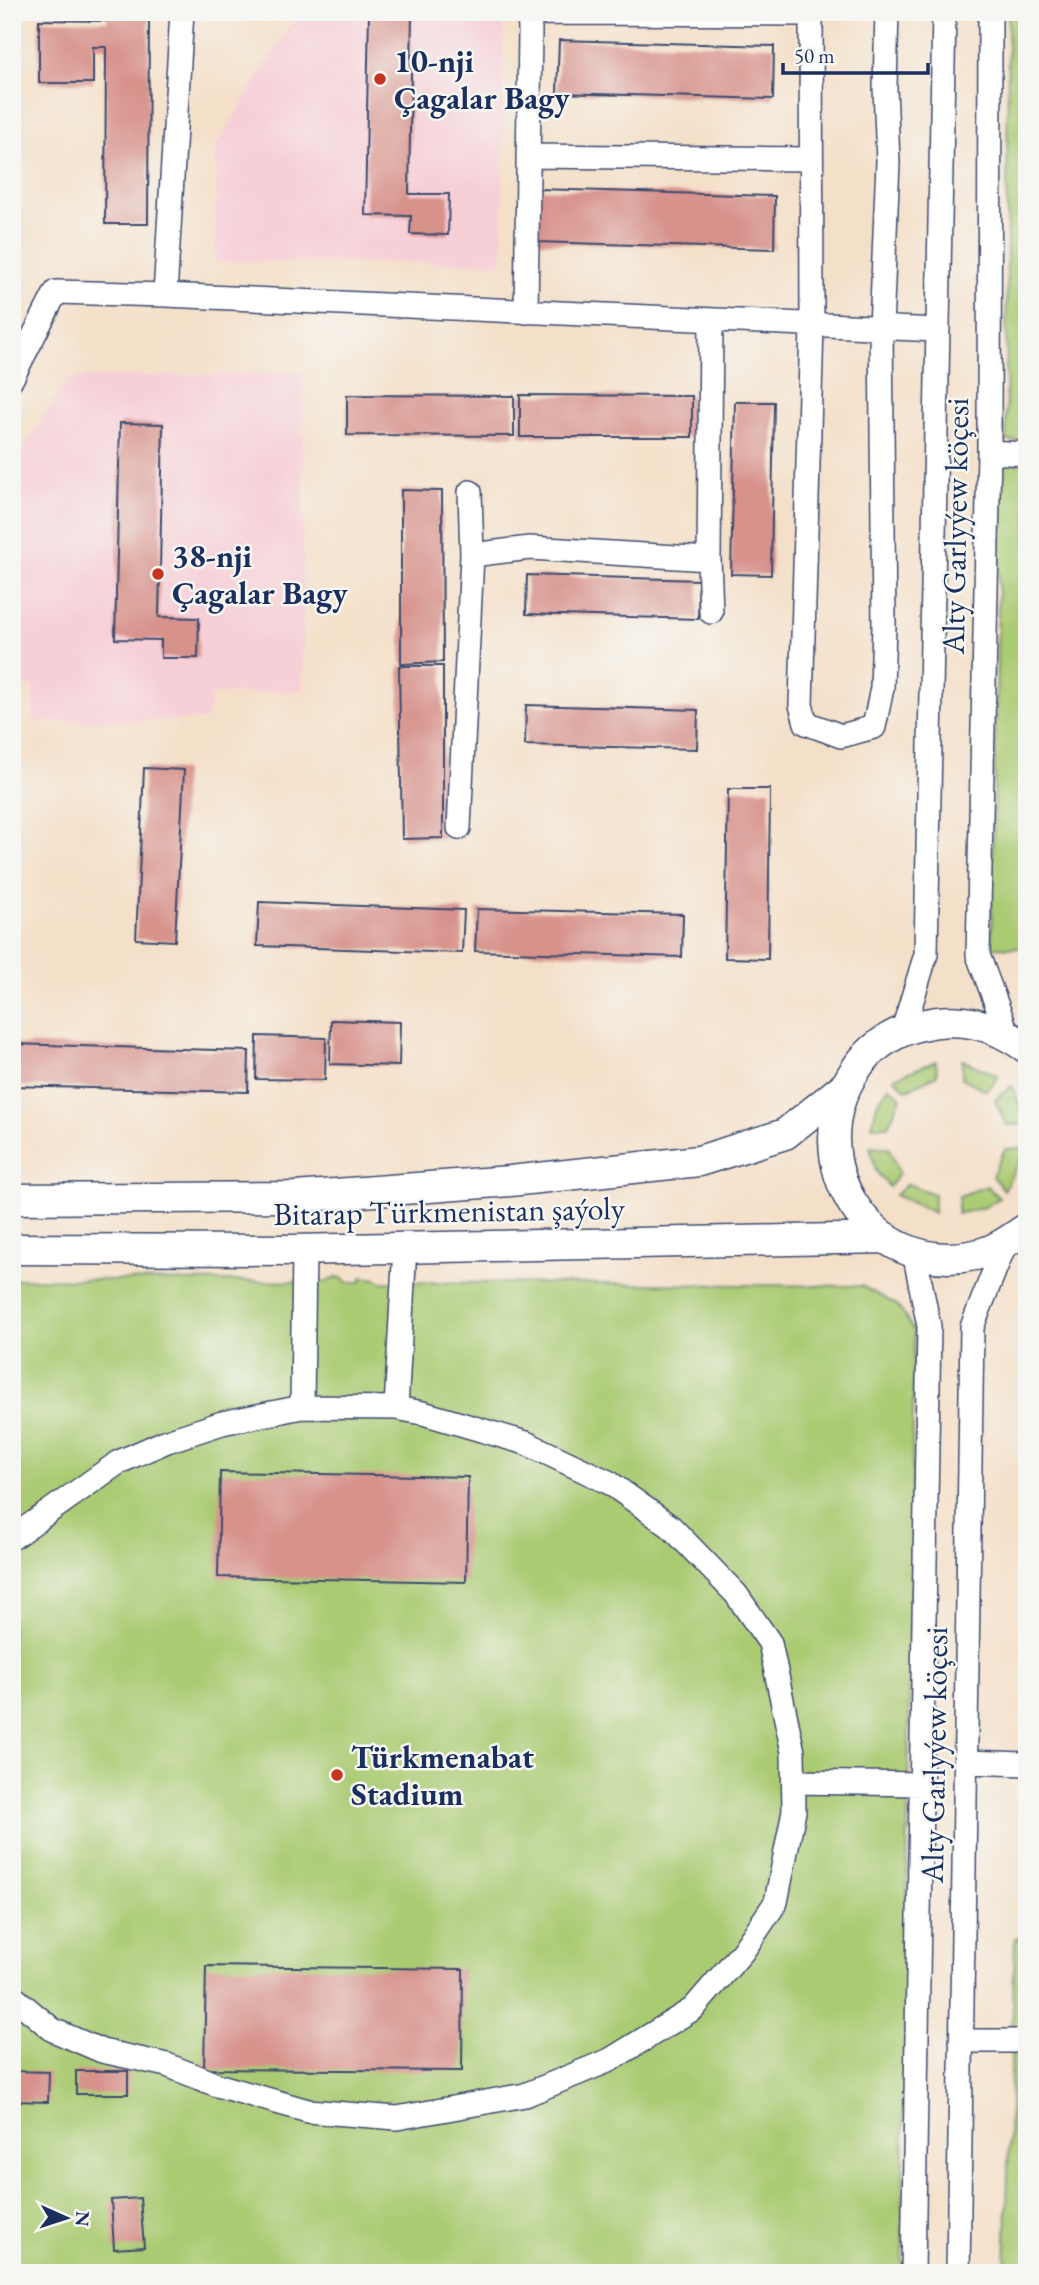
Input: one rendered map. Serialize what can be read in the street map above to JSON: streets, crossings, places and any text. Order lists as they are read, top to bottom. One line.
{"streets":{"main road":["Bitarap Türkmenistan şaýoly"],"street":["Alty Garlyýew köçesi"]},"places":["10-nji Çagalar Bagy","38-nji Çagalar Bagy","Türkmenabat Stadium"],"scale_bar":"50 m","north":"right"}
